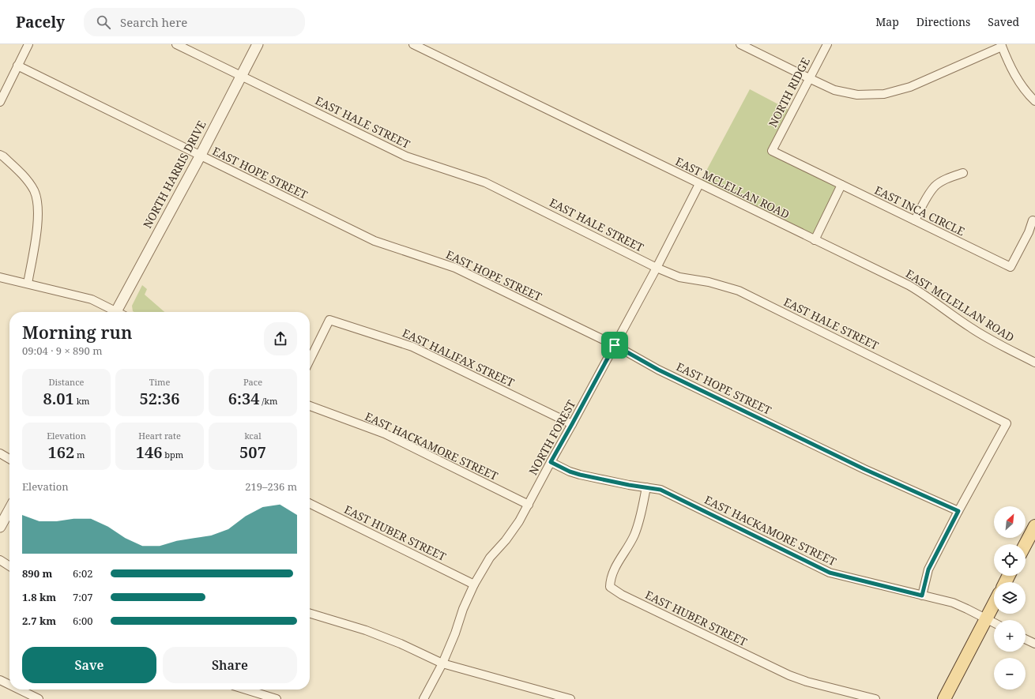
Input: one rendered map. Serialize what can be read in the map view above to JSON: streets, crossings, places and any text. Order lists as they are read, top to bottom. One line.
{"streets":{"street":["NORTH RIDGE","EAST HALE STREET","EAST HOPE STREET","NORTH HARRIS DRIVE","EAST MCLELLAN ROAD","EAST INCA CIRCLE","EAST HALIFAX STREET","NORTH FOREST","EAST HACKAMORE STREET","EAST HUBER STREET"]},"crossings":[["NORTH RIDGE","EAST INCA CIRCLE"],["EAST HALE STREET","EAST HOPE STREET"],["EAST HALE STREET","NORTH HARRIS DRIVE"],["EAST HALE STREET","NORTH FOREST"],["EAST HOPE STREET","NORTH HARRIS DRIVE"],["EAST HOPE STREET","NORTH FOREST"],["EAST MCLELLAN ROAD","NORTH FOREST"],["EAST HALIFAX STREET","NORTH FOREST"],["NORTH FOREST","EAST HACKAMORE STREET"],["NORTH FOREST","EAST HUBER STREET"],["EAST HACKAMORE STREET","EAST HUBER STREET"]],"north":"top right","page":{"header":"Pacely","search":"Search here","nav":["Map","Directions","Saved"],"heading":["Morning run","09:04 · 9 × 890 m"],"stats":[["Distance","8.01 km"],["Time","52:36"],["Pace","6:34 /km"],["Elevation","162 m"],["Heart rate","146 bpm"],["kcal","507"]],"chart":["Elevation","219–236 m"],"map_buttons":["+","−"],"list":[{"name":"890 m","note":"6:02"},{"name":"1.8 km","note":"7:07"},{"name":"2.7 km","note":"6:00"}],"buttons":["Save","Share"]}}
